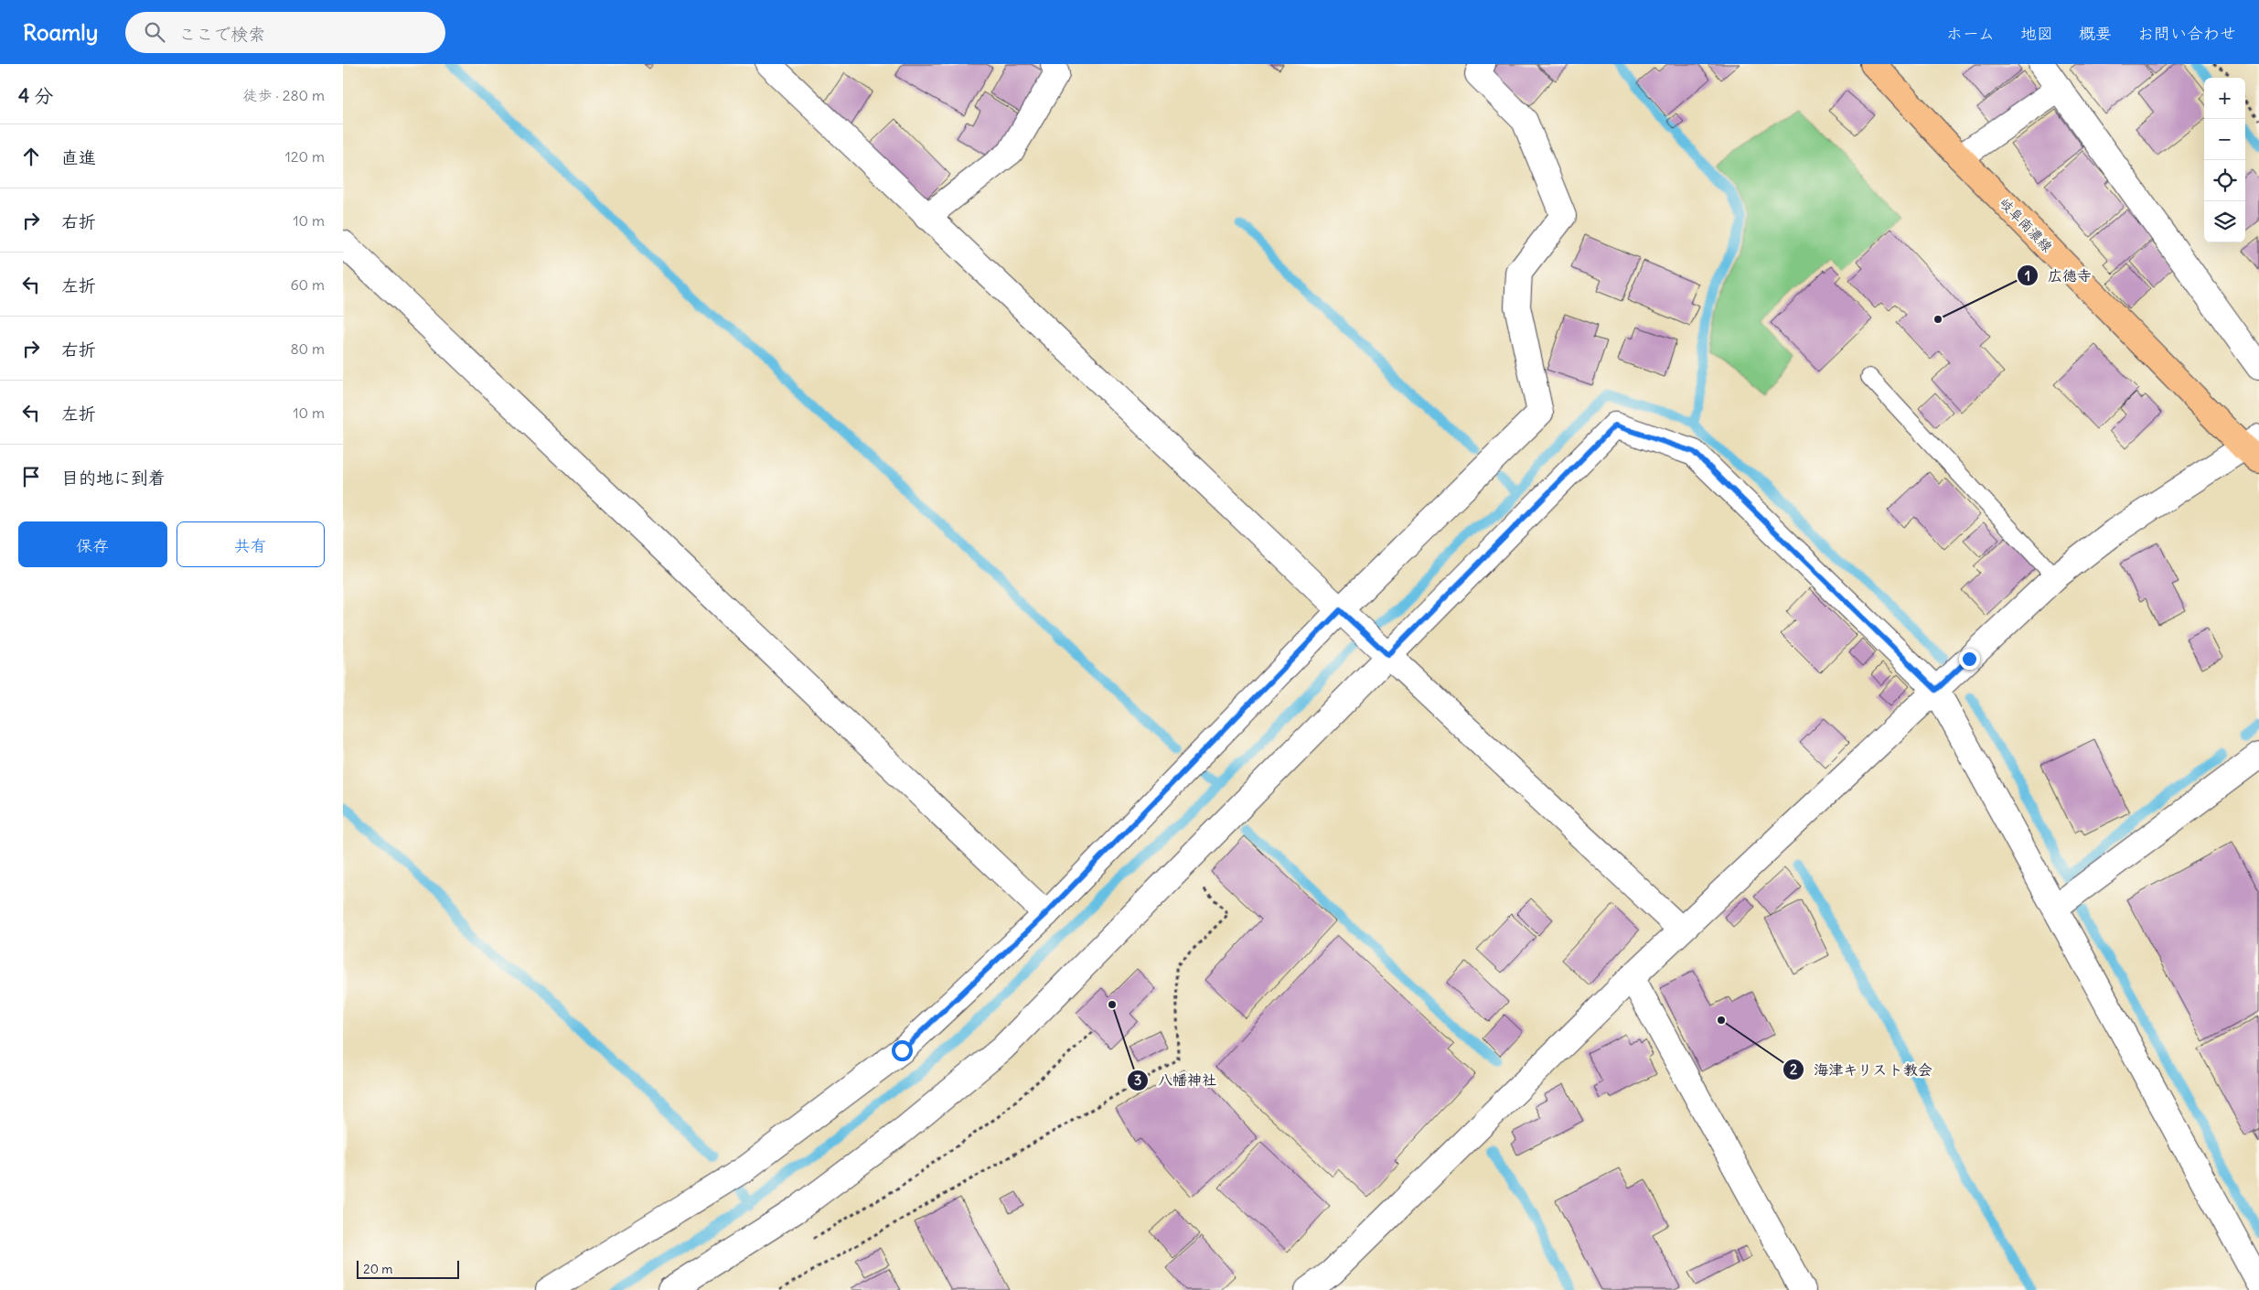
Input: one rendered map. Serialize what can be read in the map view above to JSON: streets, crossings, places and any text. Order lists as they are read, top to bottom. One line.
{"streets":{"main road":["岐阜南濃線"]},"places":["広徳寺","八幡神社","海津キリスト教会"],"scale_bar":"20 m","page":{"header":"Roamly","search":"ここで検索","nav":["ホーム","地図","概要","お問い合わせ"],"heading":["4 分","徒歩 · 280 m"],"map_buttons":["+","−"],"list":[["直進","120 m"],["右折","10 m"],["左折","60 m"],["右折","80 m"],["左折","10 m"],"目的地に到着"],"buttons":["保存","共有"],"scale":"20 m"}}
